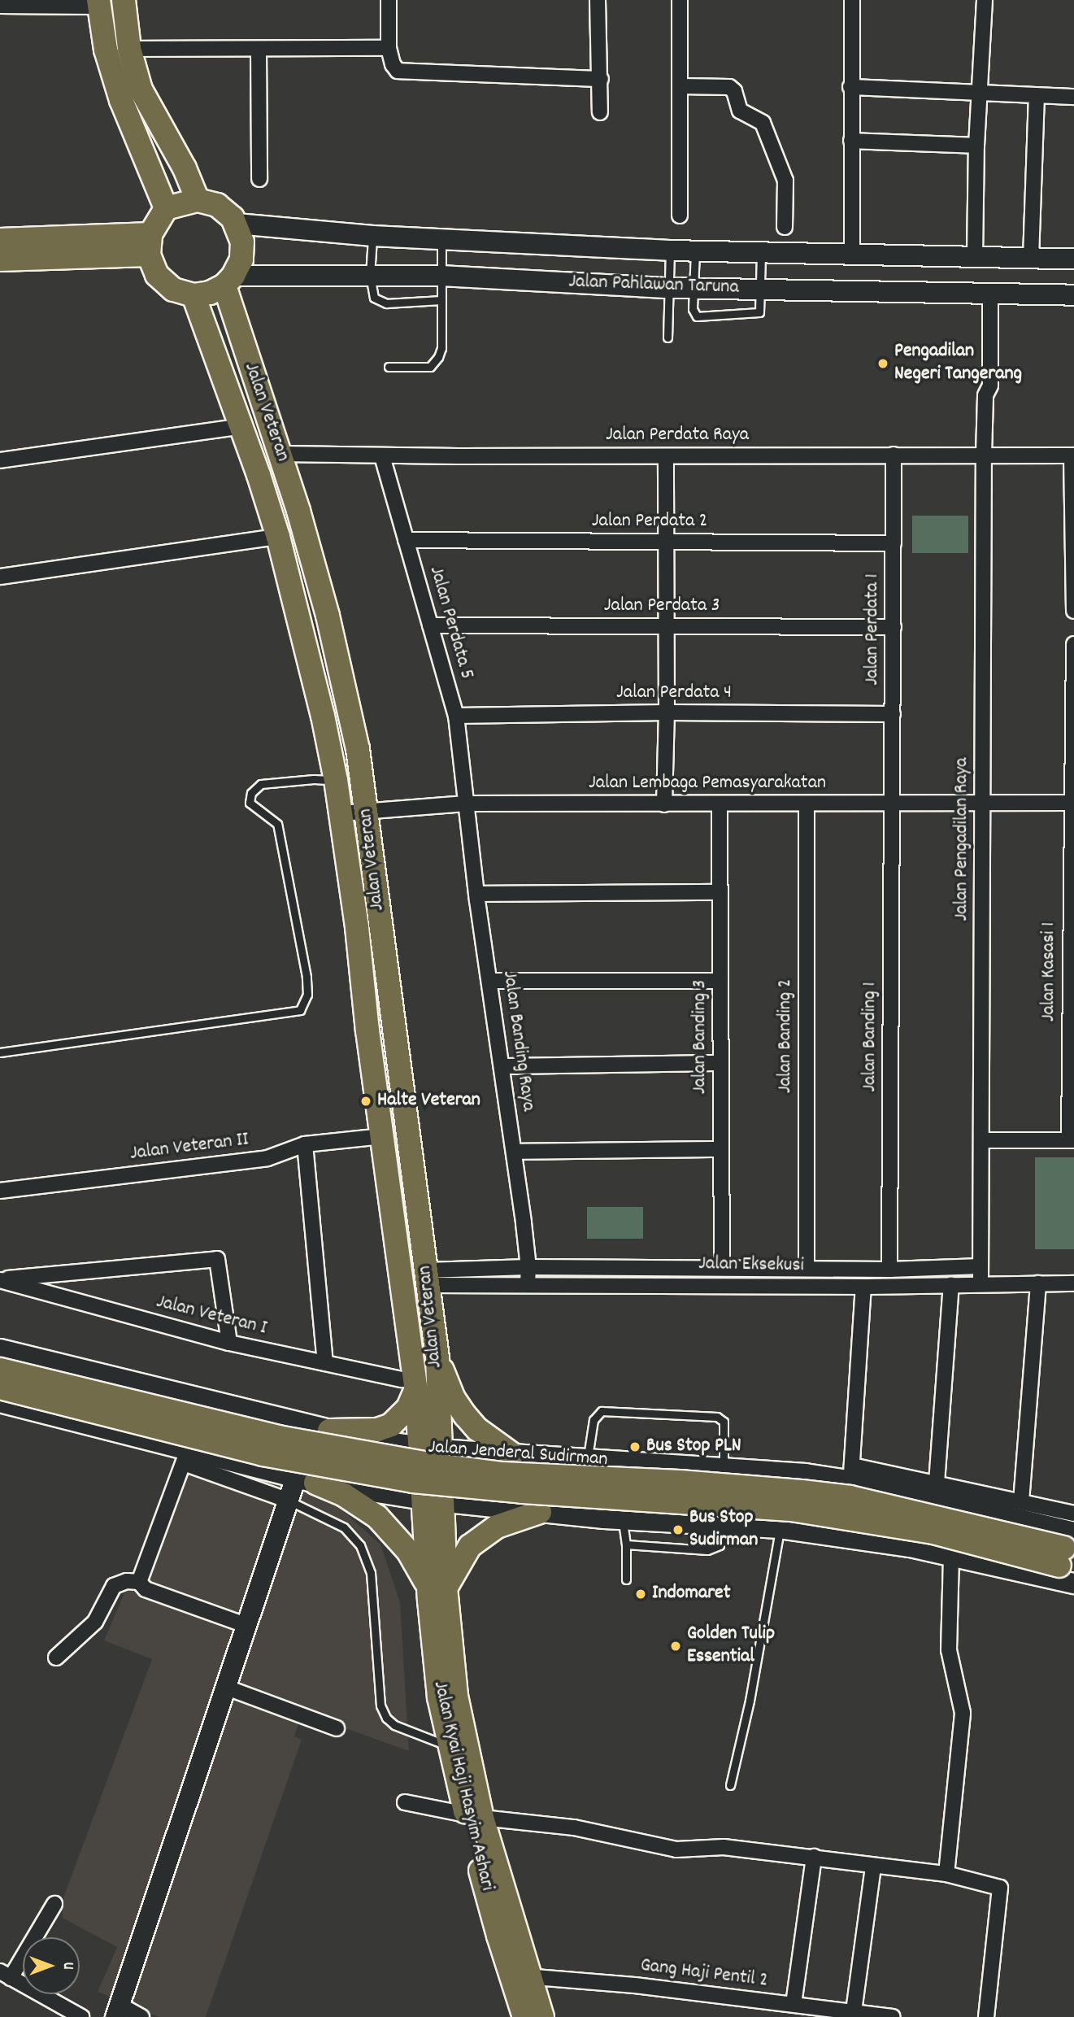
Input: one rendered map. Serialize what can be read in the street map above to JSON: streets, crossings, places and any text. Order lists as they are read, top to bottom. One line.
{"streets":{"main road":["Jalan Veteran","Jalan Jenderal Sudirman","Jalan Kyai Haji Hasyim Ashari"],"street":["Jalan Pahlawan Taruna","Jalan Perdata Raya","Jalan Perdata 2","Jalan Perdata 3","Jalan Perdata 5","Jalan Perdata 1","Jalan Perdata 4","Jalan Lembaga Pemasyarakatan","Jalan Pengadilan Raya","Jalan Kasasi 1","Jalan Banding 2","Jalan Banding 3","Jalan Banding 1","Jalan Banding Raya","Jalan Veteran II","Jalan Eksekusi","Jalan Veteran I","Gang Haji Pentil 2"]},"crossings":[["Jalan Pahlawan Taruna","Jalan Veteran"],["Jalan Pahlawan Taruna","Jalan Pengadilan Raya"],["Jalan Veteran","Jalan Perdata Raya"],["Jalan Veteran","Jalan Lembaga Pemasyarakatan"],["Jalan Veteran","Jalan Veteran II"],["Jalan Veteran","Jalan Eksekusi"],["Jalan Veteran","Jalan Veteran I"],["Jalan Veteran","Jalan Jenderal Sudirman"],["Jalan Veteran","Jalan Kyai Haji Hasyim Ashari"],["Jalan Perdata Raya","Jalan Perdata 5"],["Jalan Perdata Raya","Jalan Perdata 1"],["Jalan Perdata Raya","Jalan Pengadilan Raya"],["Jalan Perdata 2","Jalan Perdata 5"],["Jalan Perdata 2","Jalan Perdata 1"],["Jalan Perdata 3","Jalan Perdata 5"],["Jalan Perdata 3","Jalan Perdata 1"],["Jalan Perdata 5","Jalan Perdata 4"],["Jalan Perdata 5","Jalan Lembaga Pemasyarakatan"],["Jalan Perdata 5","Jalan Banding Raya"],["Jalan Perdata 1","Jalan Perdata 4"],["Jalan Perdata 1","Jalan Lembaga Pemasyarakatan"],["Jalan Perdata 1","Jalan Banding 1"],["Jalan Lembaga Pemasyarakatan","Jalan Pengadilan Raya"],["Jalan Lembaga Pemasyarakatan","Jalan Kasasi 1"],["Jalan Lembaga Pemasyarakatan","Jalan Banding 2"],["Jalan Lembaga Pemasyarakatan","Jalan Banding 3"],["Jalan Lembaga Pemasyarakatan","Jalan Banding 1"],["Jalan Lembaga Pemasyarakatan","Jalan Banding Raya"],["Jalan Pengadilan Raya","Jalan Eksekusi"],["Jalan Banding 2","Jalan Eksekusi"],["Jalan Banding 3","Jalan Eksekusi"],["Jalan Banding 1","Jalan Eksekusi"],["Jalan Banding Raya","Jalan Eksekusi"],["Jalan Jenderal Sudirman","Jalan Kyai Haji Hasyim Ashari"],["Jalan Kyai Haji Hasyim Ashari","Gang Haji Pentil 2"]],"places":["Pengadilan Negeri Tangerang","Halte Veteran","Bus Stop PLN","Bus Stop Sudirman","Indomaret","Golden Tulip Essential"],"north":"right"}
